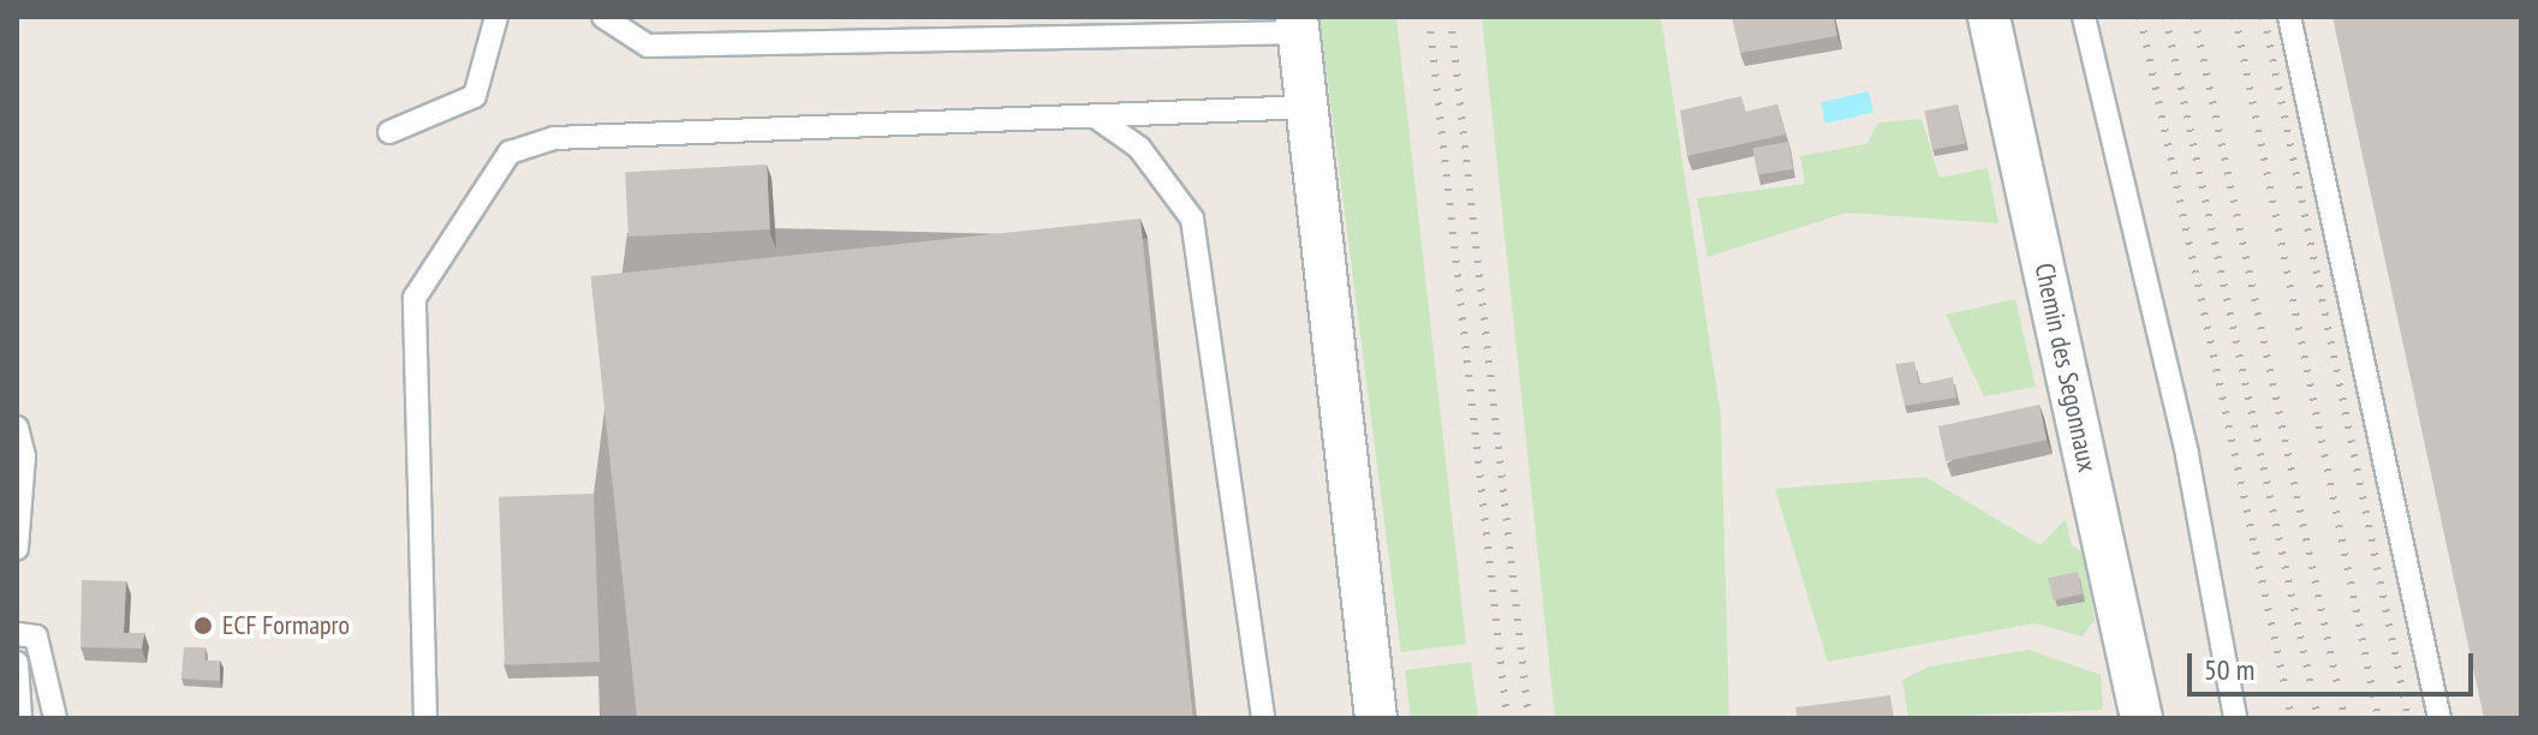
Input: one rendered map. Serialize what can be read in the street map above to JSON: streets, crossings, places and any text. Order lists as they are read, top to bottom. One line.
{"streets":{"street":["Chemin des Segonnaux"]},"places":["ECF Formapro"],"scale_bar":"50 m"}
